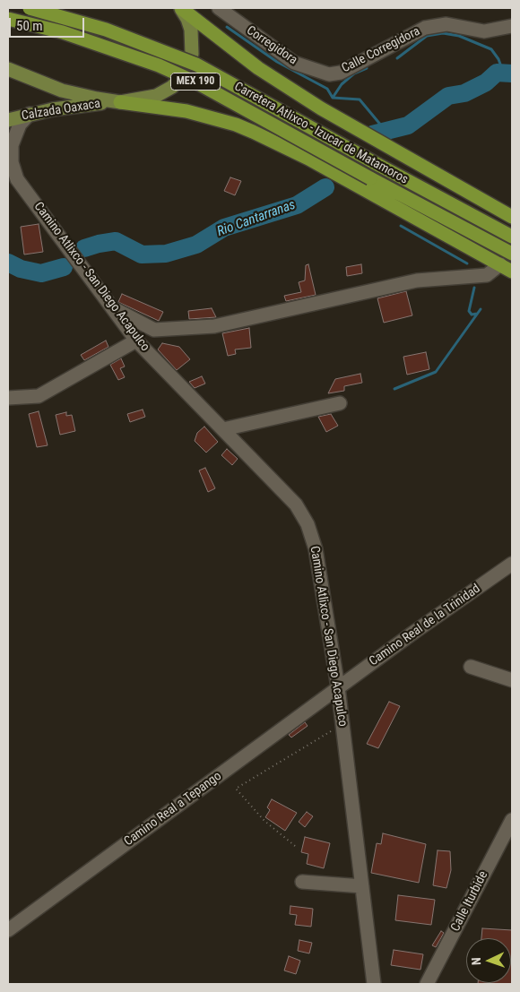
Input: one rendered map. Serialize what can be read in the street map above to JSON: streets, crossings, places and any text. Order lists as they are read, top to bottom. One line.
{"streets":{"highway":["MEX 190","Carretera Atlixco - Izucar de Matamoros"],"main road":["Calzada Oaxaca"],"street":["Corregidora","Calle Corregidora","Camino Atlixco - San Diego Acapulco","Camino Real de la Trinidad","Camino Real a Tepango","Calle Iturbide"]},"crossings":[["Corregidora","Calle Corregidora"],["Calzada Oaxaca","Camino Atlixco - San Diego Acapulco"],["Camino Atlixco - San Diego Acapulco","Camino Real de la Trinidad"],["Camino Atlixco - San Diego Acapulco","Camino Real a Tepango"],["Camino Real de la Trinidad","Camino Real a Tepango"]],"water":["Rio Cantarranas"],"scale_bar":"50 m","north":"left"}
